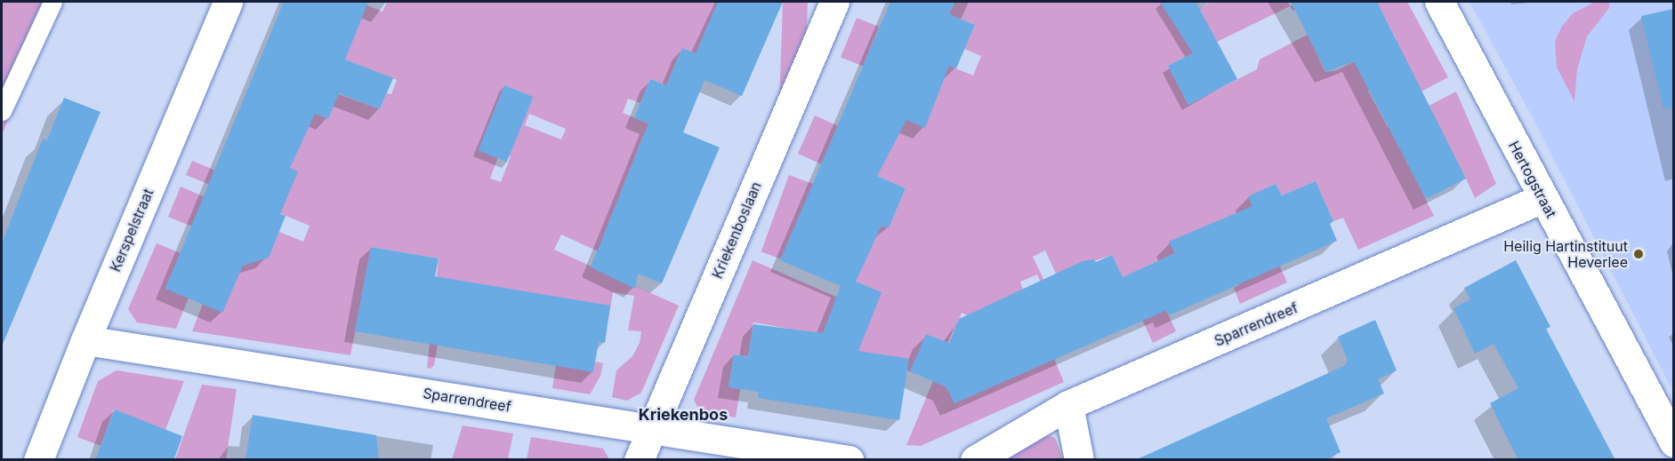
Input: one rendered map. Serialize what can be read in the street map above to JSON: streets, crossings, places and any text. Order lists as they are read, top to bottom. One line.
{"streets":{"street":["Hertogstraat","Kerspelstraat","Kriekenboslaan","Sparrendreef"]},"crossings":[["Hertogstraat","Sparrendreef"],["Kerspelstraat","Sparrendreef"],["Kriekenboslaan","Sparrendreef"]],"districts":["Kriekenbos"],"places":["Heilig Hartinstituut Heverlee"]}
